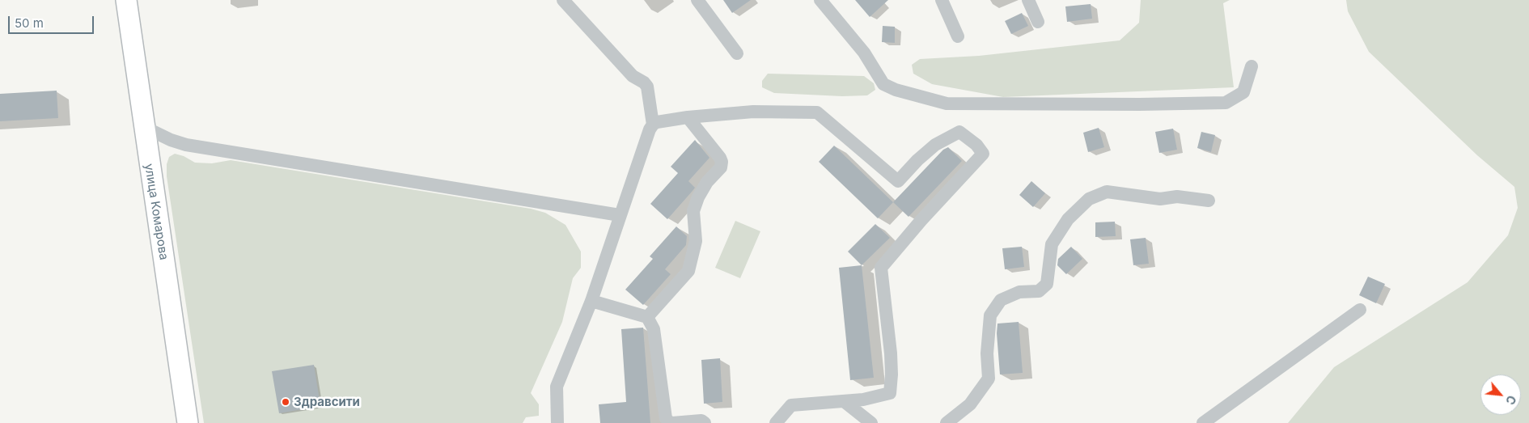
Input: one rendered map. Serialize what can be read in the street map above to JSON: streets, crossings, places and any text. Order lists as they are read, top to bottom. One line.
{"streets":{"main road":["улица Комарова"]},"places":["Здравсити"],"scale_bar":"50 m","north":"bottom right"}
